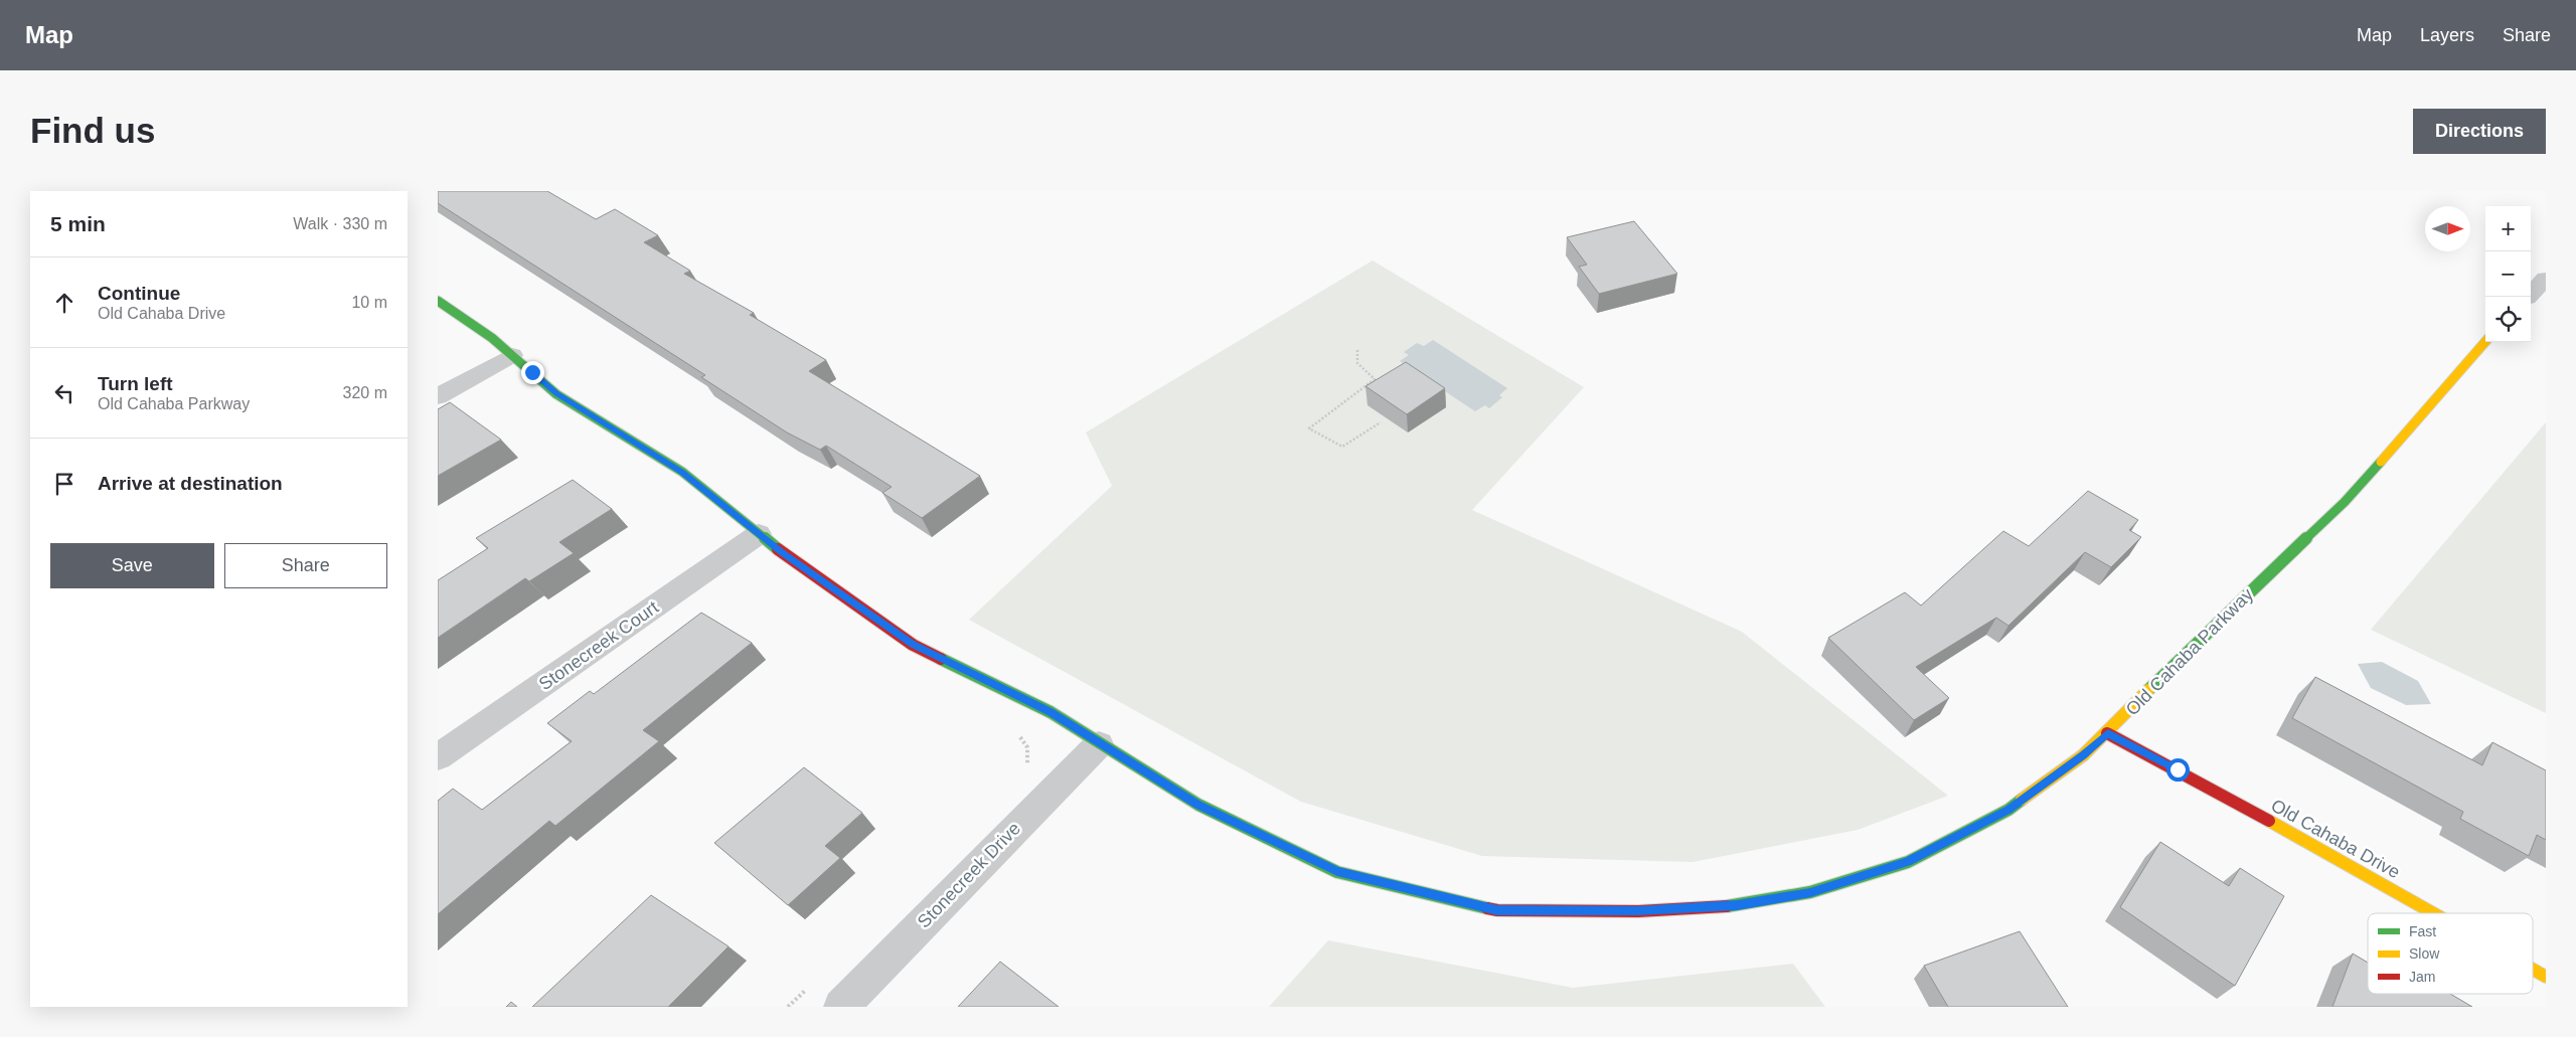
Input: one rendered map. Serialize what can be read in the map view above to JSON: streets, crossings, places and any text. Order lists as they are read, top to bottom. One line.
{"streets":{"street":["Stonecreek Court","Old Cahaba Parkway","Old Cahaba Drive","Stonecreek Drive"]},"crossings":[["Stonecreek Court","Old Cahaba Parkway"],["Old Cahaba Parkway","Old Cahaba Drive"],["Old Cahaba Parkway","Stonecreek Drive"]],"legend":["Fast","Slow","Jam"],"north":"right","page":{"header":"Map","nav":["Map","Layers","Share"],"buttons":["Directions",["Save","Share"]],"title":"Find us","heading":["5 min","Walk · 330 m"],"map_buttons":["+","−"],"list":[["Continue","Old Cahaba Drive","10 m"],["Turn left","Old Cahaba Parkway","320 m"],"Arrive at destination"]}}
